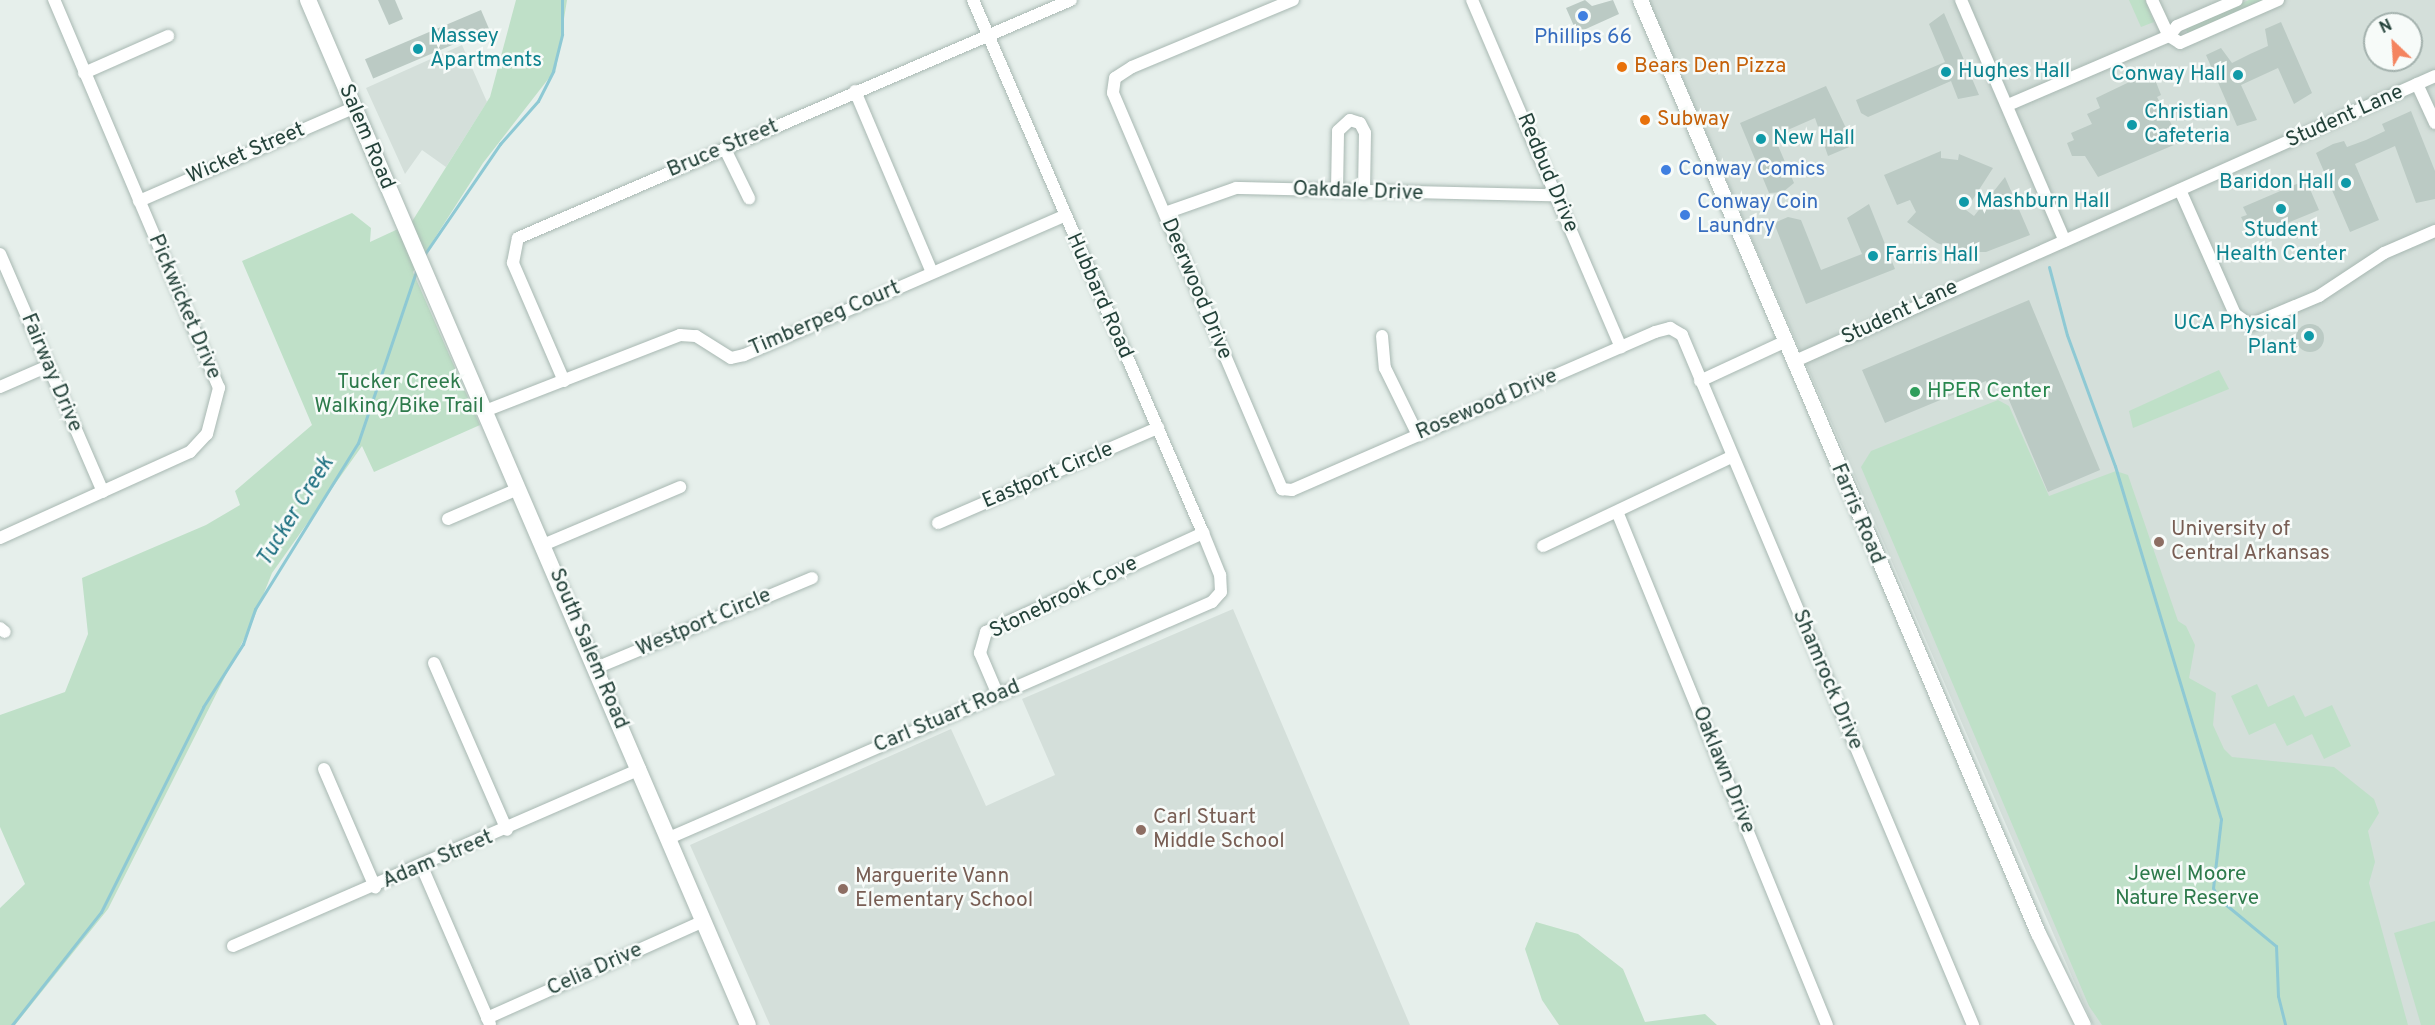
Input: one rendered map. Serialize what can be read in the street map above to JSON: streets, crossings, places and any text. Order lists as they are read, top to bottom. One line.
{"streets":{"main road":["Salem Road","South Salem Road"],"street":["Student Lane","Bruce Street","Wicket Street","Redbud Drive","Oakdale Drive","Deerwood Drive","Hubbard Road","Pickwicket Drive","Timberpeg Court","Fairway Drive","Rosewood Drive","Eastport Circle","Farris Road","Stonebrook Cove","Westport Circle","Shamrock Drive","Carl Stuart Road","Oaklawn Drive","Adam Street","Celia Drive"]},"crossings":[["Student Lane","Farris Road"],["Salem Road","Wicket Street"],["Salem Road","South Salem Road"],["Bruce Street","Hubbard Road"],["Bruce Street","Timberpeg Court"],["Wicket Street","Pickwicket Drive"],["Redbud Drive","Oakdale Drive"],["Redbud Drive","Rosewood Drive"],["Oakdale Drive","Deerwood Drive"],["Deerwood Drive","Rosewood Drive"],["Hubbard Road","Timberpeg Court"],["Hubbard Road","Eastport Circle"],["Hubbard Road","Stonebrook Cove"],["Hubbard Road","Carl Stuart Road"],["Pickwicket Drive","Fairway Drive"],["Timberpeg Court","South Salem Road"],["Rosewood Drive","Shamrock Drive"],["Stonebrook Cove","Carl Stuart Road"],["Westport Circle","South Salem Road"],["South Salem Road","Carl Stuart Road"],["South Salem Road","Adam Street"],["South Salem Road","Celia Drive"]],"water":["Tucker Creek"],"parks":["Tucker Creek Walking/Bike Trail","Jewel Moore Nature Reserve"],"places":["Phillips 66","Massey Apartments","Bears Den Pizza","Hughes Hall","Conway Hall","Subway","Christian Cafeteria","New Hall","Conway Comics","Baridon Hall","Mashburn Hall","Student Health Center","Conway Coin Laundry","Farris Hall","UCA Physical Plant","HPER Center","University of Central Arkansas","Carl Stuart Middle School","Marguerite Vann Elementary School"],"north":"top left"}
